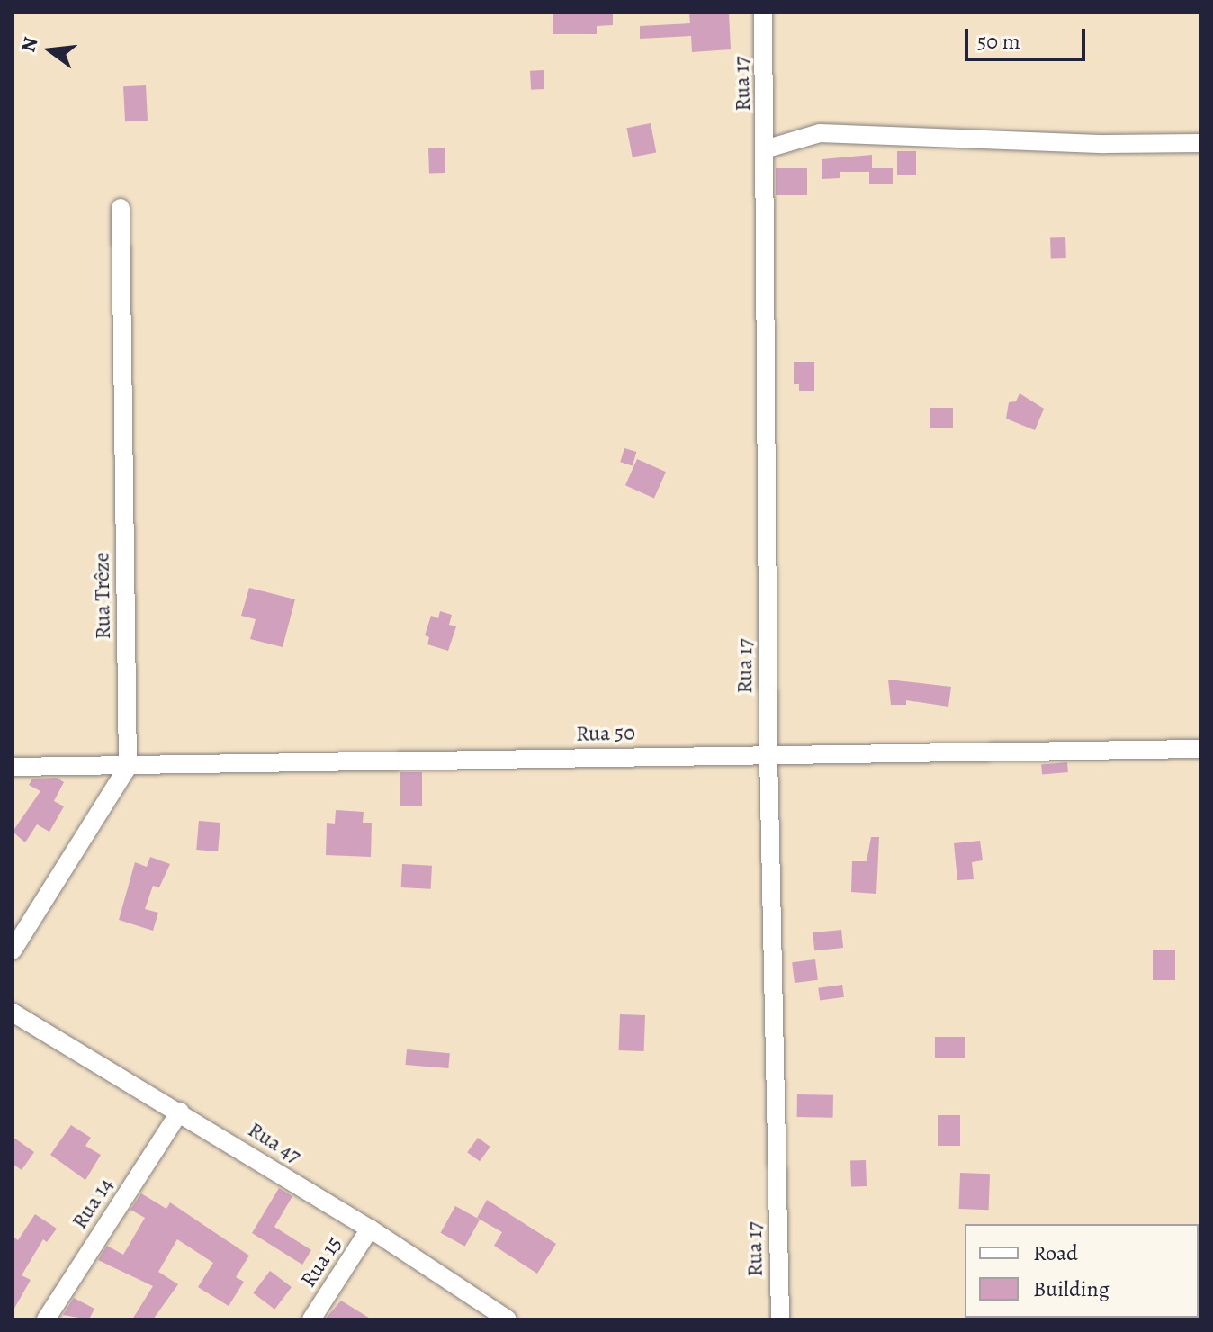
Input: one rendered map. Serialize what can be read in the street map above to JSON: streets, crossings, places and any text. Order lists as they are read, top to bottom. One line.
{"streets":{"street":["Rua 17","Rua Trêze","Rua 50","Rua 47","Rua 14","Rua 15"]},"crossings":[["Rua 17","Rua 50"],["Rua Trêze","Rua 50"],["Rua 47","Rua 14"],["Rua 47","Rua 15"]],"legend":["Road","Building"],"scale_bar":"50 m","north":"left"}
